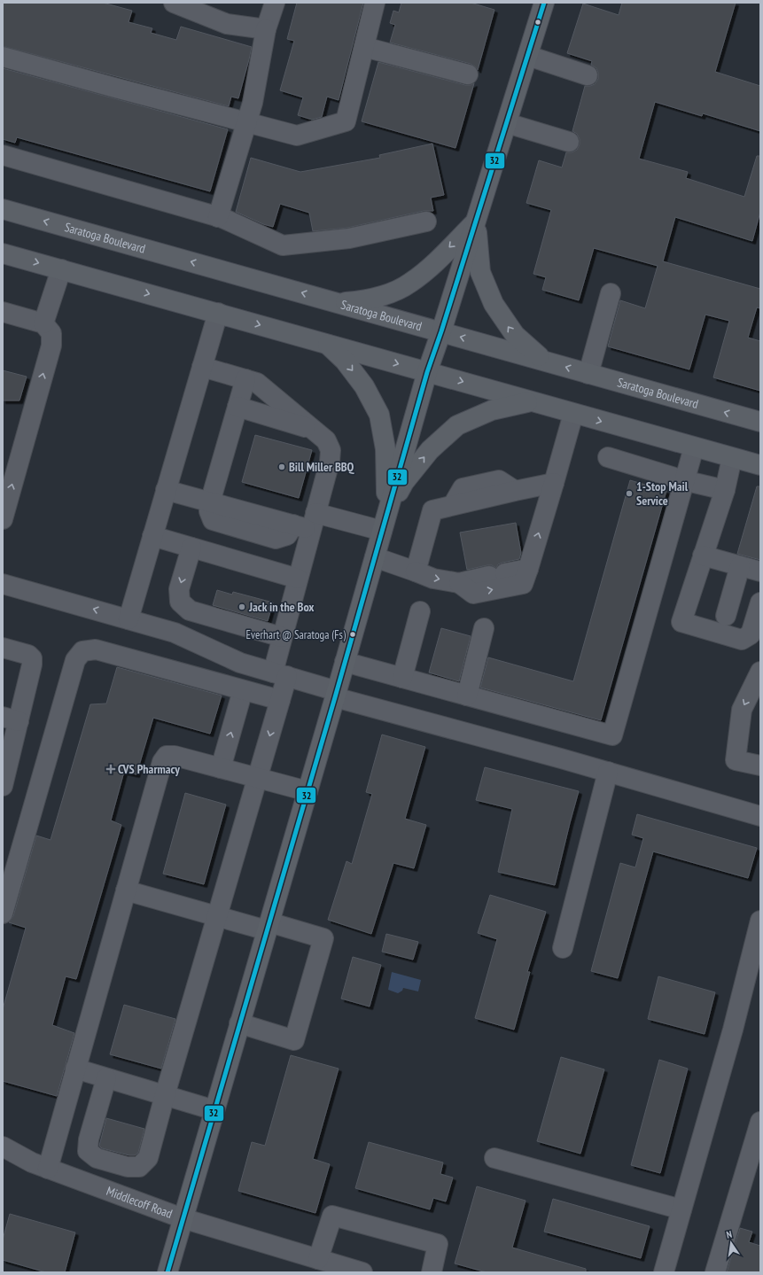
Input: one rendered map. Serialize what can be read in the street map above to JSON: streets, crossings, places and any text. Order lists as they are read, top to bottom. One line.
{"streets":{"main road":["Saratoga Boulevard"],"street":["Middlecoff Road"]},"places":{"other":["Bill Miller BBQ","1-Stop Mail Service","Jack in the Box","Everhart @ Saratoga (Fs)"],"health":["CVS Pharmacy"]},"lines":["transit line 32"],"north":"top"}
